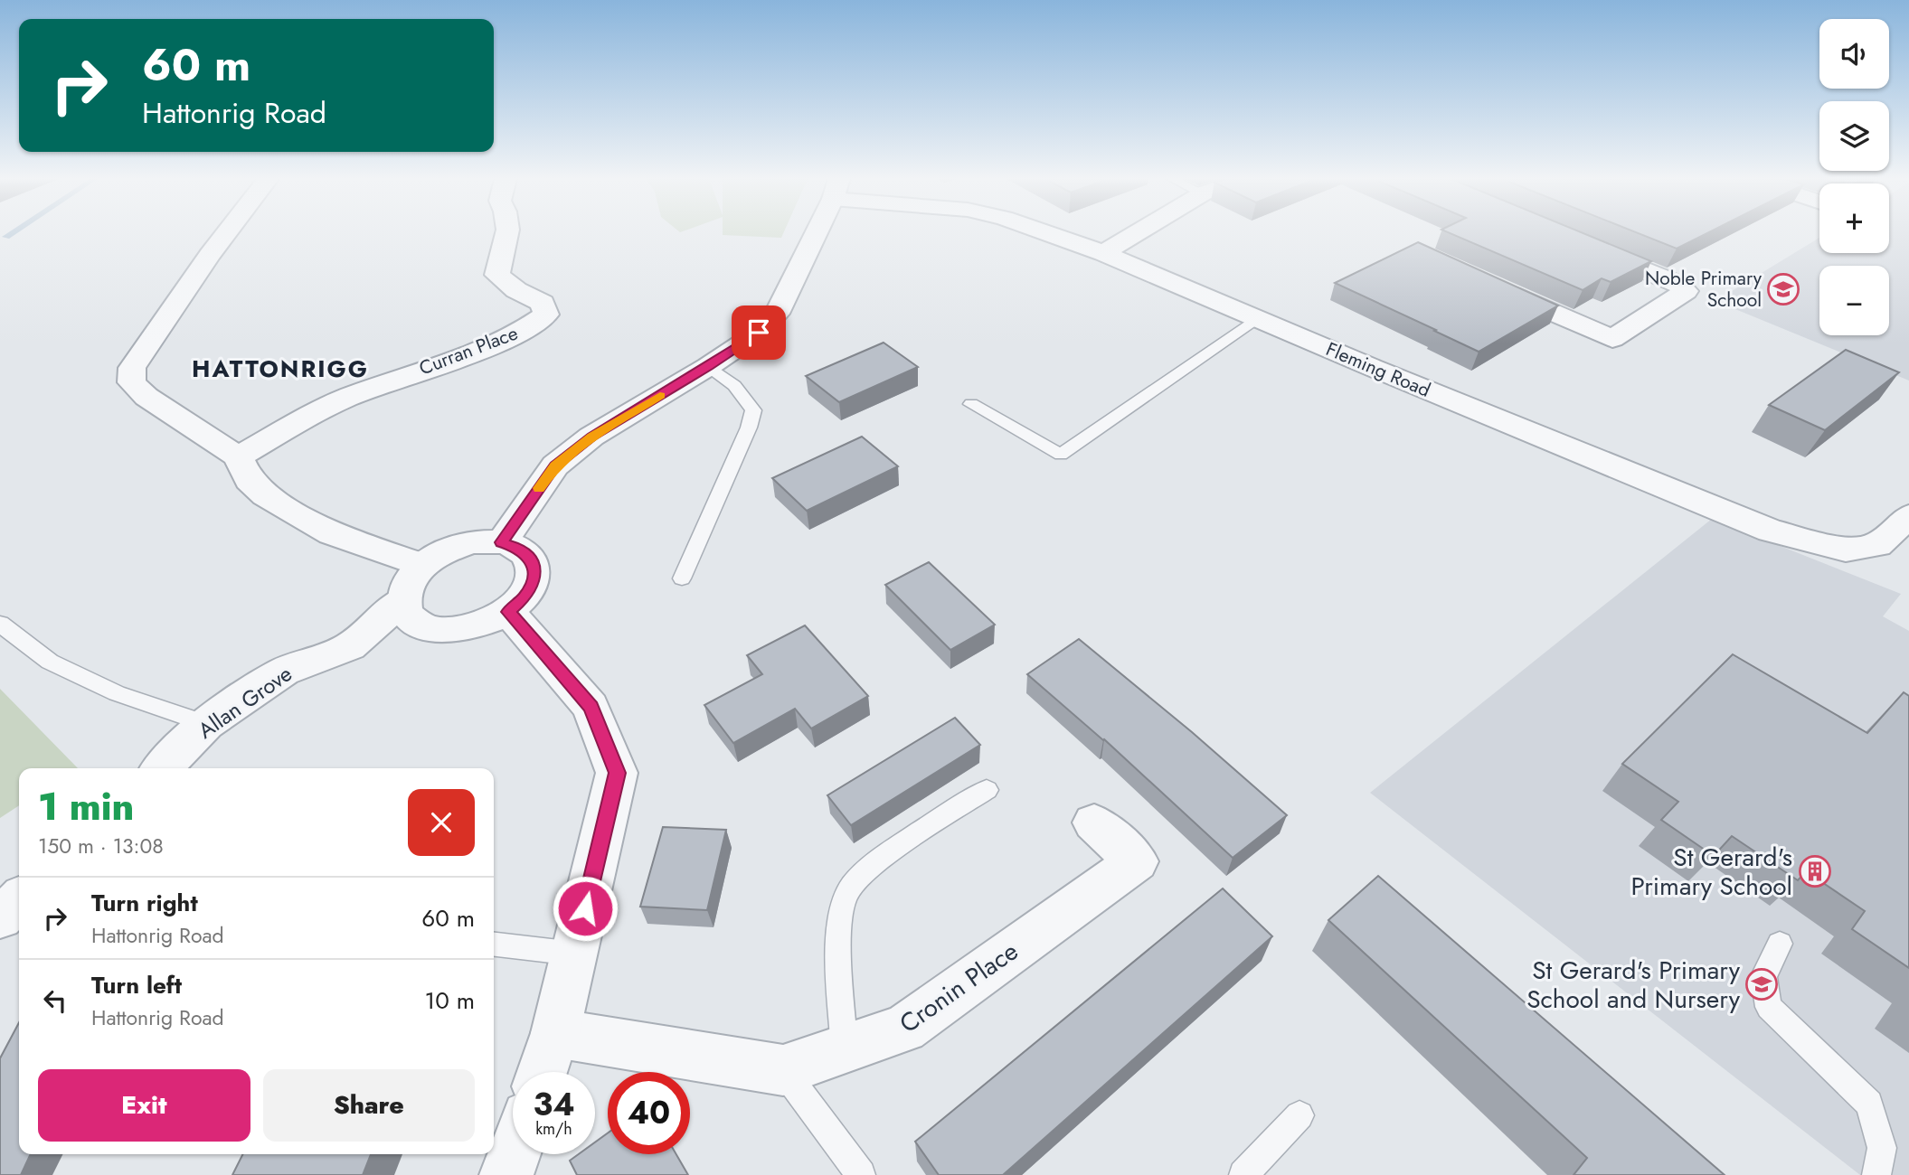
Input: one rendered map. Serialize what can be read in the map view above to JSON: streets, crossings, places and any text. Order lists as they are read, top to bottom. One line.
{"streets":{"street":["Curran Place","Fleming Road","Allan Grove","Cronin Place"]},"districts":["HATTONRIGG"],"places":{"school or university":["Noble Primary School","St Gerard's Primary School and Nursery"],"building":["St Gerard's Primary School"]},"page":{"map_buttons":["+","−"],"turn":["60 m","Hattonrig Road"],"heading":["1 min","150 m · 13:08"],"list":[{"name":"Turn right","note":"Hattonrig Road","value":"60 m"},{"name":"Turn left","note":"Hattonrig Road","value":"10 m"}],"buttons":["Exit","Share"],"speed":"34 km/h","limit":"40"}}
